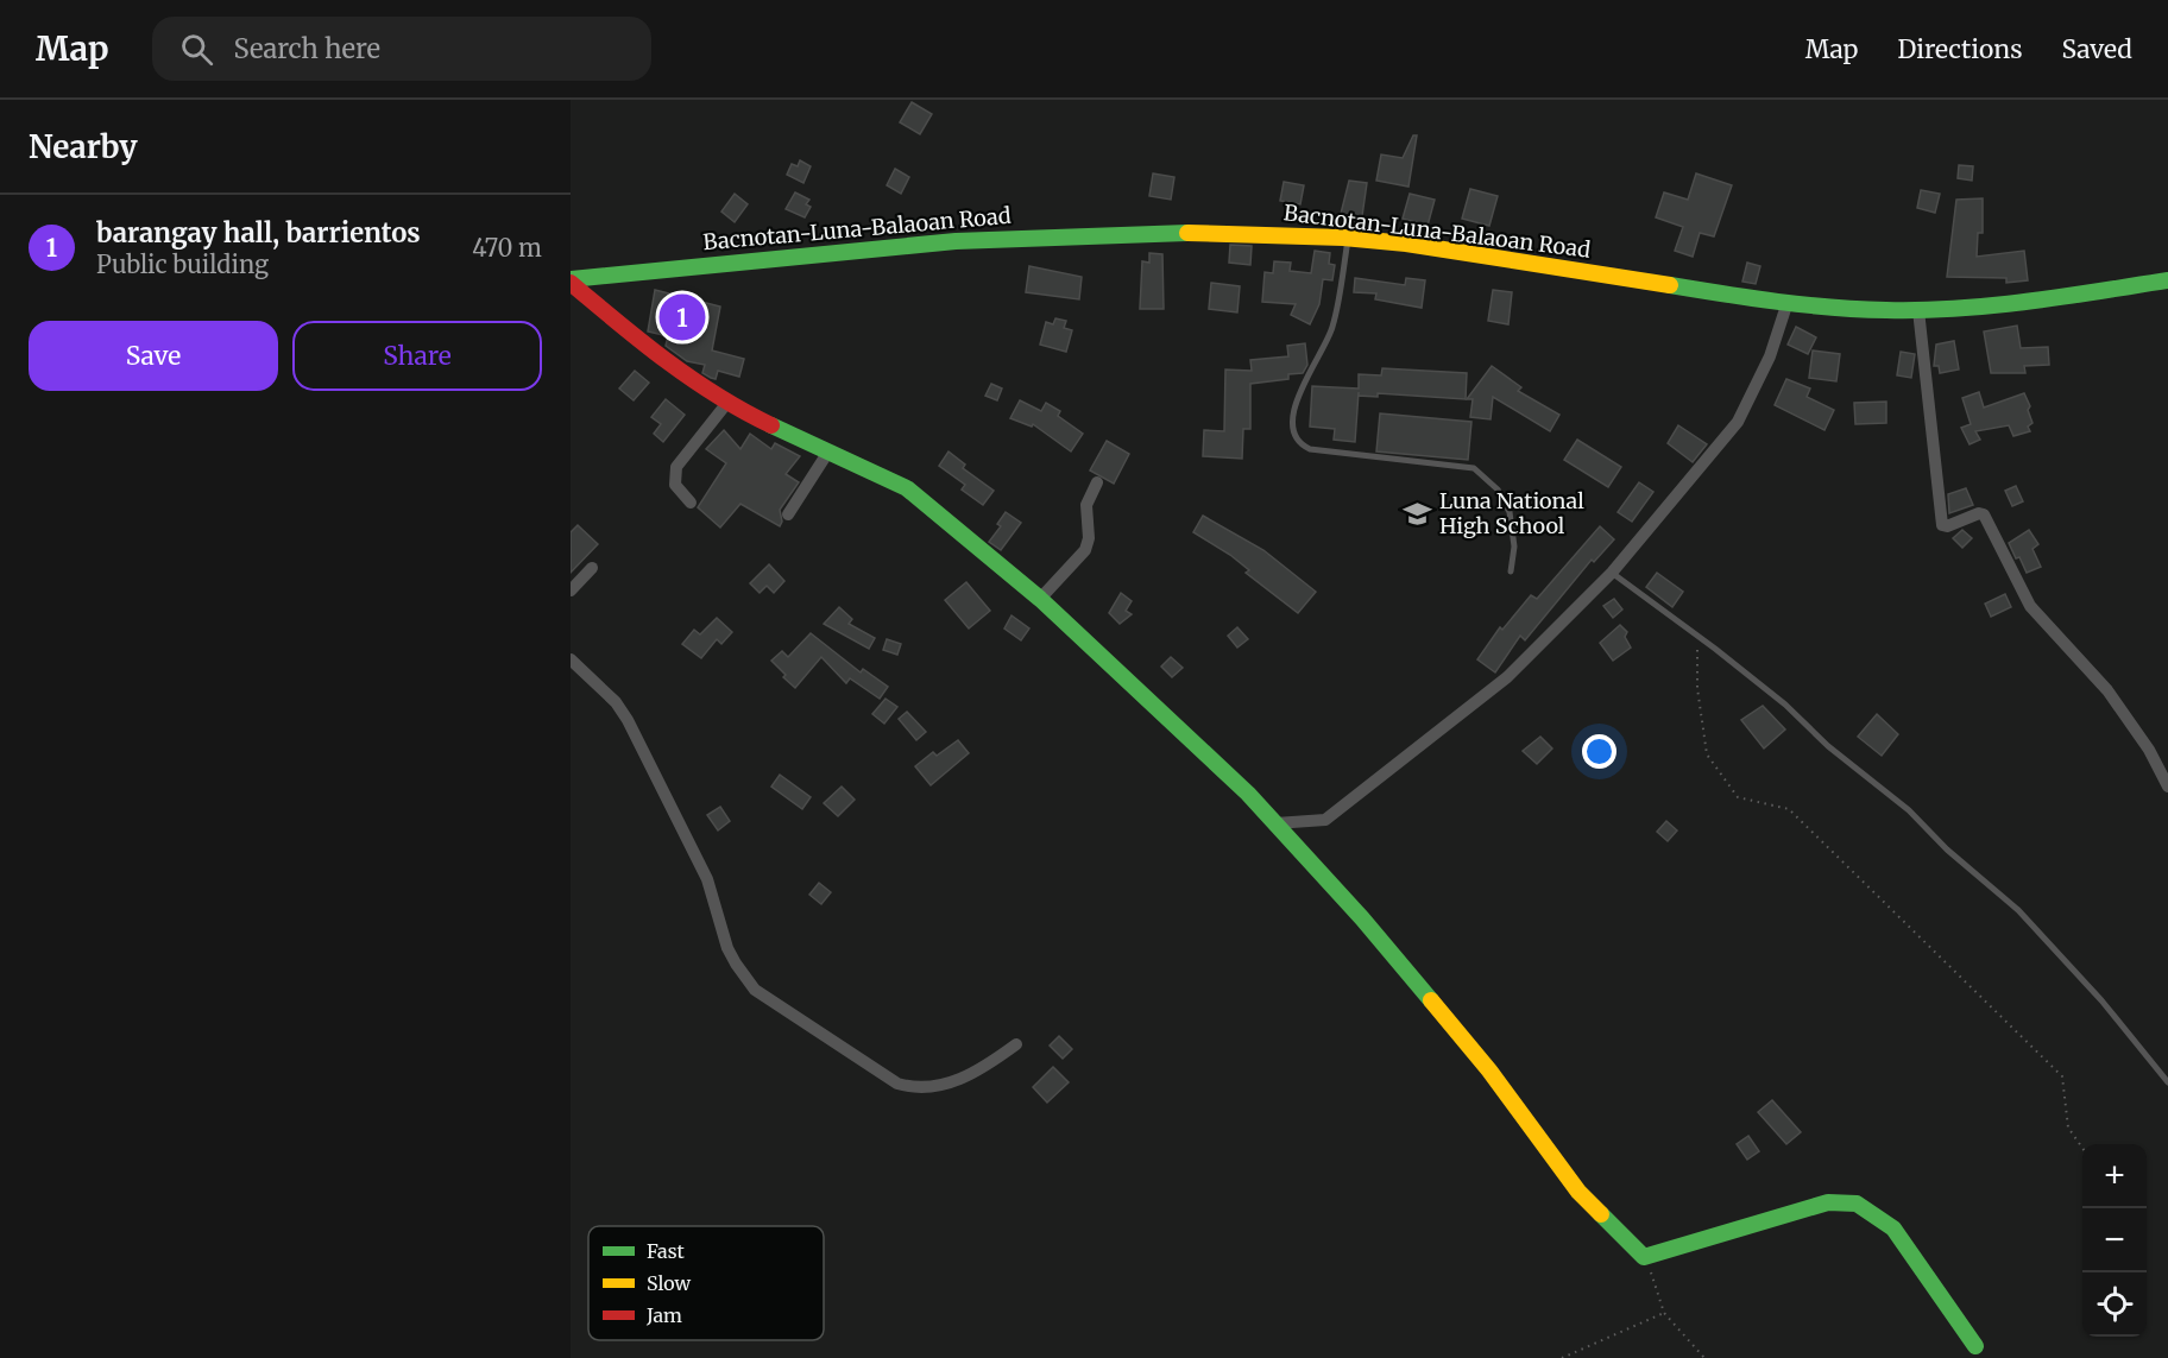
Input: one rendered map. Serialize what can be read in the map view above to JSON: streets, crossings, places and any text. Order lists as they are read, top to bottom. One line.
{"streets":{"street":["Bacnotan-Luna-Balaoan Road"]},"places":{"school or university":["Luna National High School"]},"legend":["Fast","Slow","Jam"],"page":{"header":"Map","search":"Search here","nav":["Map","Directions","Saved"],"heading":"Nearby","list":[{"mark":"1","name":"barangay hall, barrientos","note":"Public building","value":"470 m"}],"pins":"1","buttons":["Save","Share"],"map_buttons":["+","−"]}}
